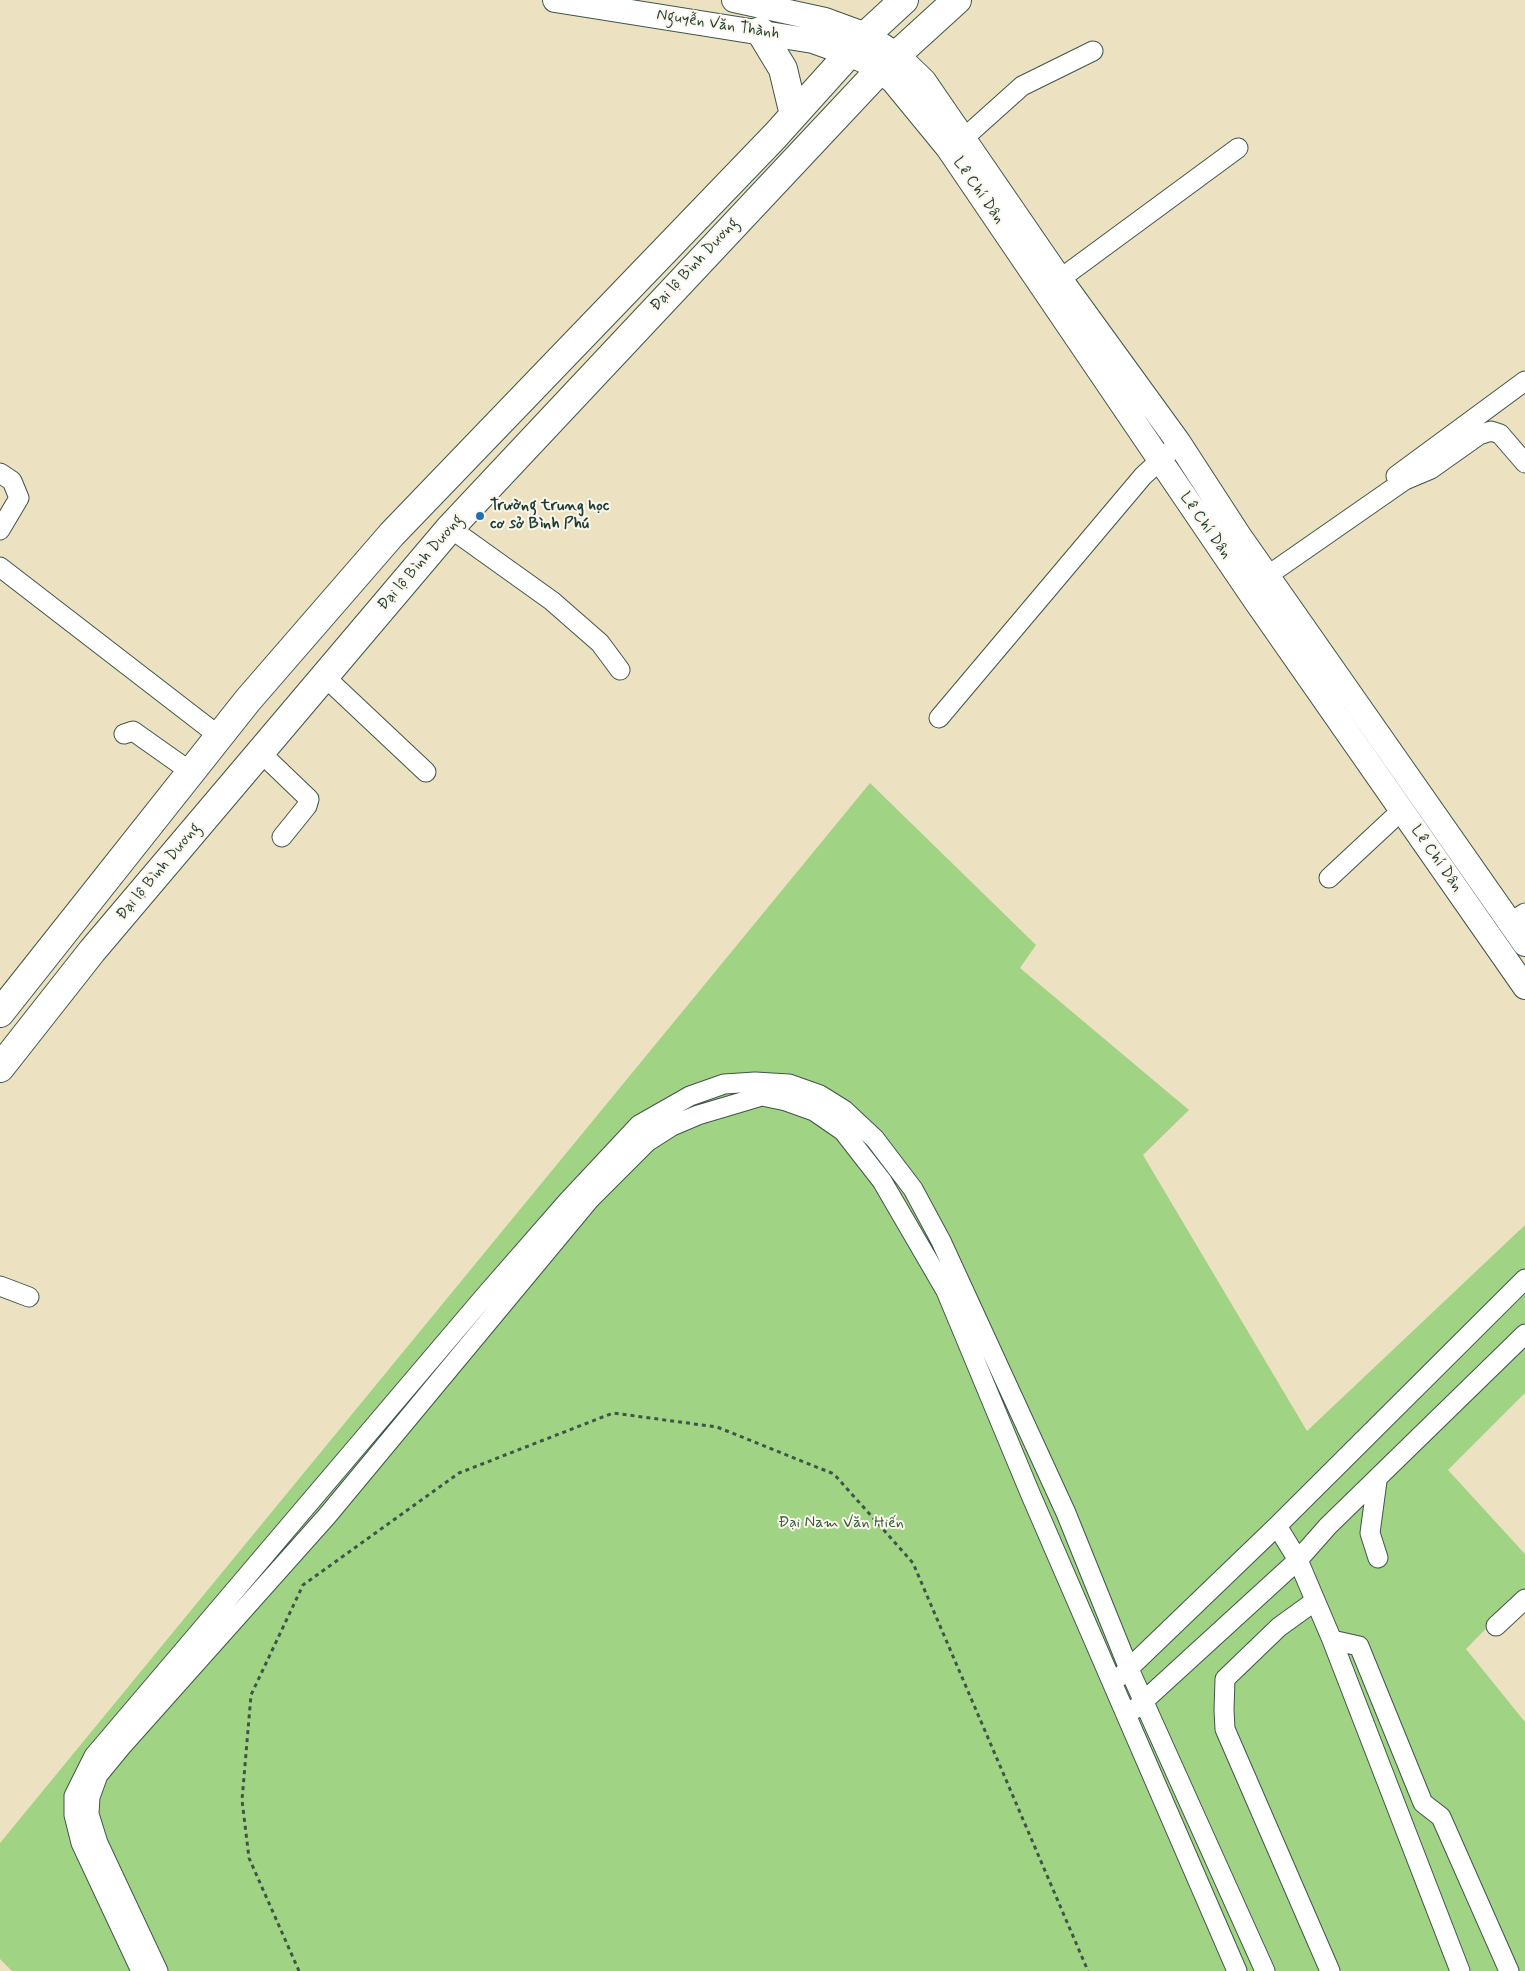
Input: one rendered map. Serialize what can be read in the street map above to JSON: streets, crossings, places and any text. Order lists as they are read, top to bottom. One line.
{"streets":{"highway":["Đại lộ Bình Dương"],"main road":["Nguyễn Văn Thành","Lê Chí Dân"]},"crossings":[["Nguyễn Văn Thành","Đại lộ Bình Dương"],["Lê Chí Dân","Đại lộ Bình Dương"]],"parks":["Đại Nam Văn Hiến"],"places":["Trường trung học cơ sở Bình Phú"]}
